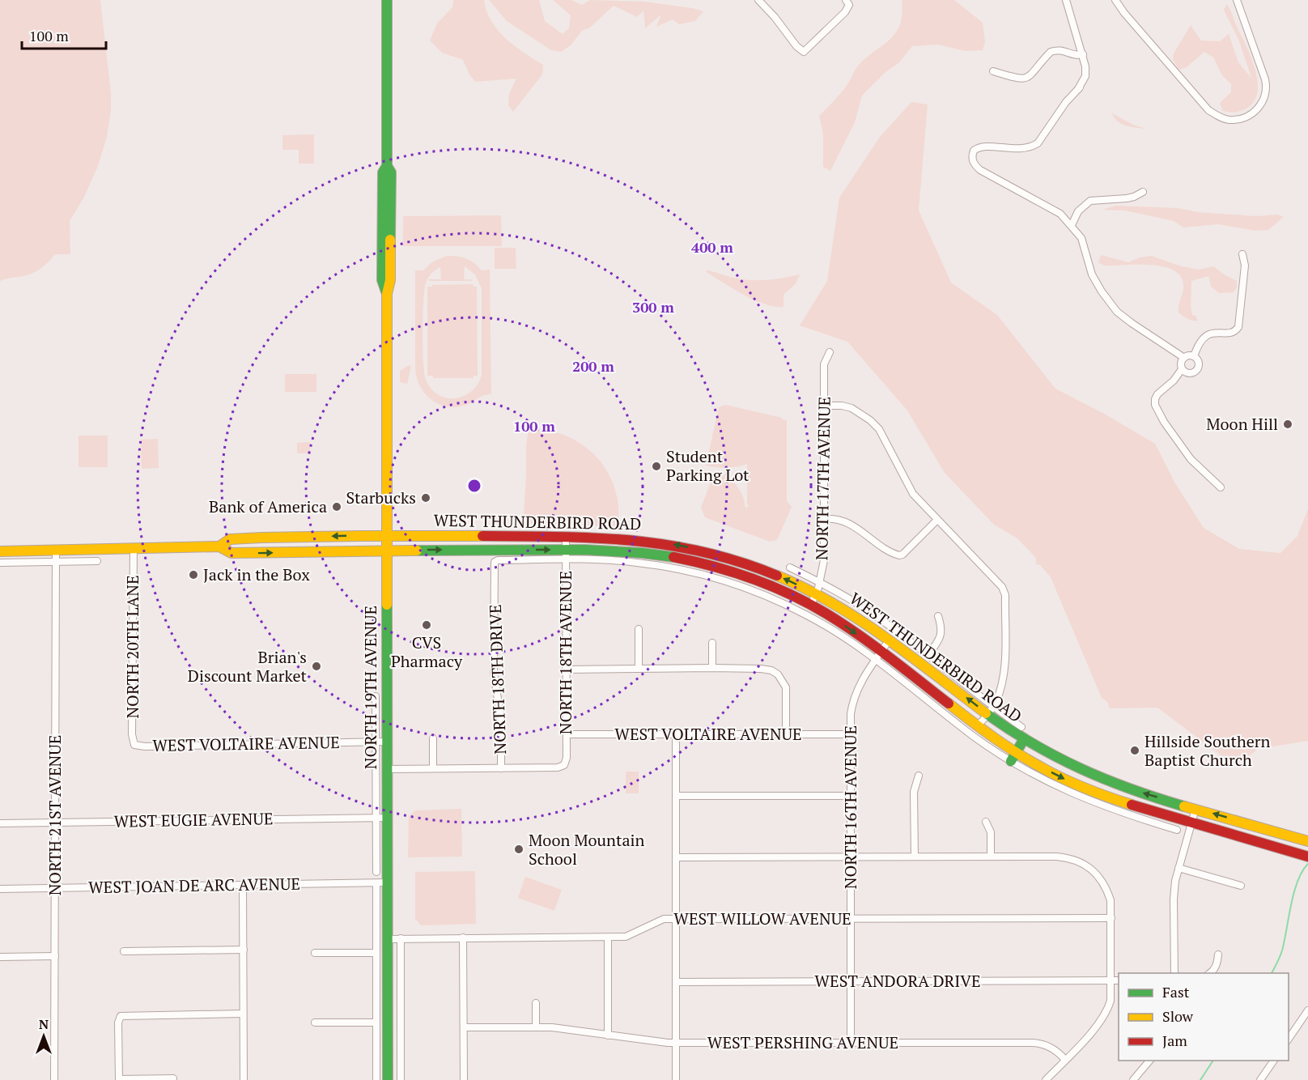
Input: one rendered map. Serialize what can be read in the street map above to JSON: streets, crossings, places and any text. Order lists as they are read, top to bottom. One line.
{"streets":{"main road":["WEST THUNDERBIRD ROAD","NORTH 19TH AVENUE"],"street":["NORTH 17TH AVENUE","NORTH 20TH LANE","NORTH 18TH AVENUE","NORTH 18TH DRIVE","WEST VOLTAIRE AVENUE","NORTH 16TH AVENUE","NORTH 21ST AVENUE","WEST EUGIE AVENUE","WEST JOAN DE ARC AVENUE","WEST WILLOW AVENUE","WEST ANDORA DRIVE","WEST PERSHING AVENUE"]},"crossings":[["NORTH 17TH AVENUE","WEST THUNDERBIRD ROAD"],["WEST THUNDERBIRD ROAD","NORTH 20TH LANE"],["WEST THUNDERBIRD ROAD","NORTH 18TH AVENUE"],["WEST THUNDERBIRD ROAD","NORTH 18TH DRIVE"],["WEST THUNDERBIRD ROAD","NORTH 19TH AVENUE"],["WEST THUNDERBIRD ROAD","NORTH 16TH AVENUE"],["WEST THUNDERBIRD ROAD","NORTH 21ST AVENUE"],["NORTH 20TH LANE","WEST VOLTAIRE AVENUE"],["NORTH 18TH AVENUE","NORTH 18TH DRIVE"],["NORTH 18TH AVENUE","WEST VOLTAIRE AVENUE"],["NORTH 19TH AVENUE","WEST VOLTAIRE AVENUE"],["NORTH 19TH AVENUE","WEST EUGIE AVENUE"],["NORTH 19TH AVENUE","WEST JOAN DE ARC AVENUE"],["NORTH 19TH AVENUE","WEST WILLOW AVENUE"],["WEST VOLTAIRE AVENUE","NORTH 16TH AVENUE"],["NORTH 16TH AVENUE","WEST WILLOW AVENUE"],["NORTH 16TH AVENUE","WEST ANDORA DRIVE"],["NORTH 16TH AVENUE","WEST PERSHING AVENUE"],["NORTH 21ST AVENUE","WEST EUGIE AVENUE"],["NORTH 21ST AVENUE","WEST JOAN DE ARC AVENUE"]],"places":["Moon Hill","Student Parking Lot","Starbucks","Bank of America","Jack in the Box","CVS Pharmacy","Brian's Discount Market","Hillside Southern Baptist Church","Moon Mountain School"],"legend":["Fast","Slow","Jam"],"scale_bar":"100 m","north":"top","rings":["400 m","300 m","200 m","100 m"]}
